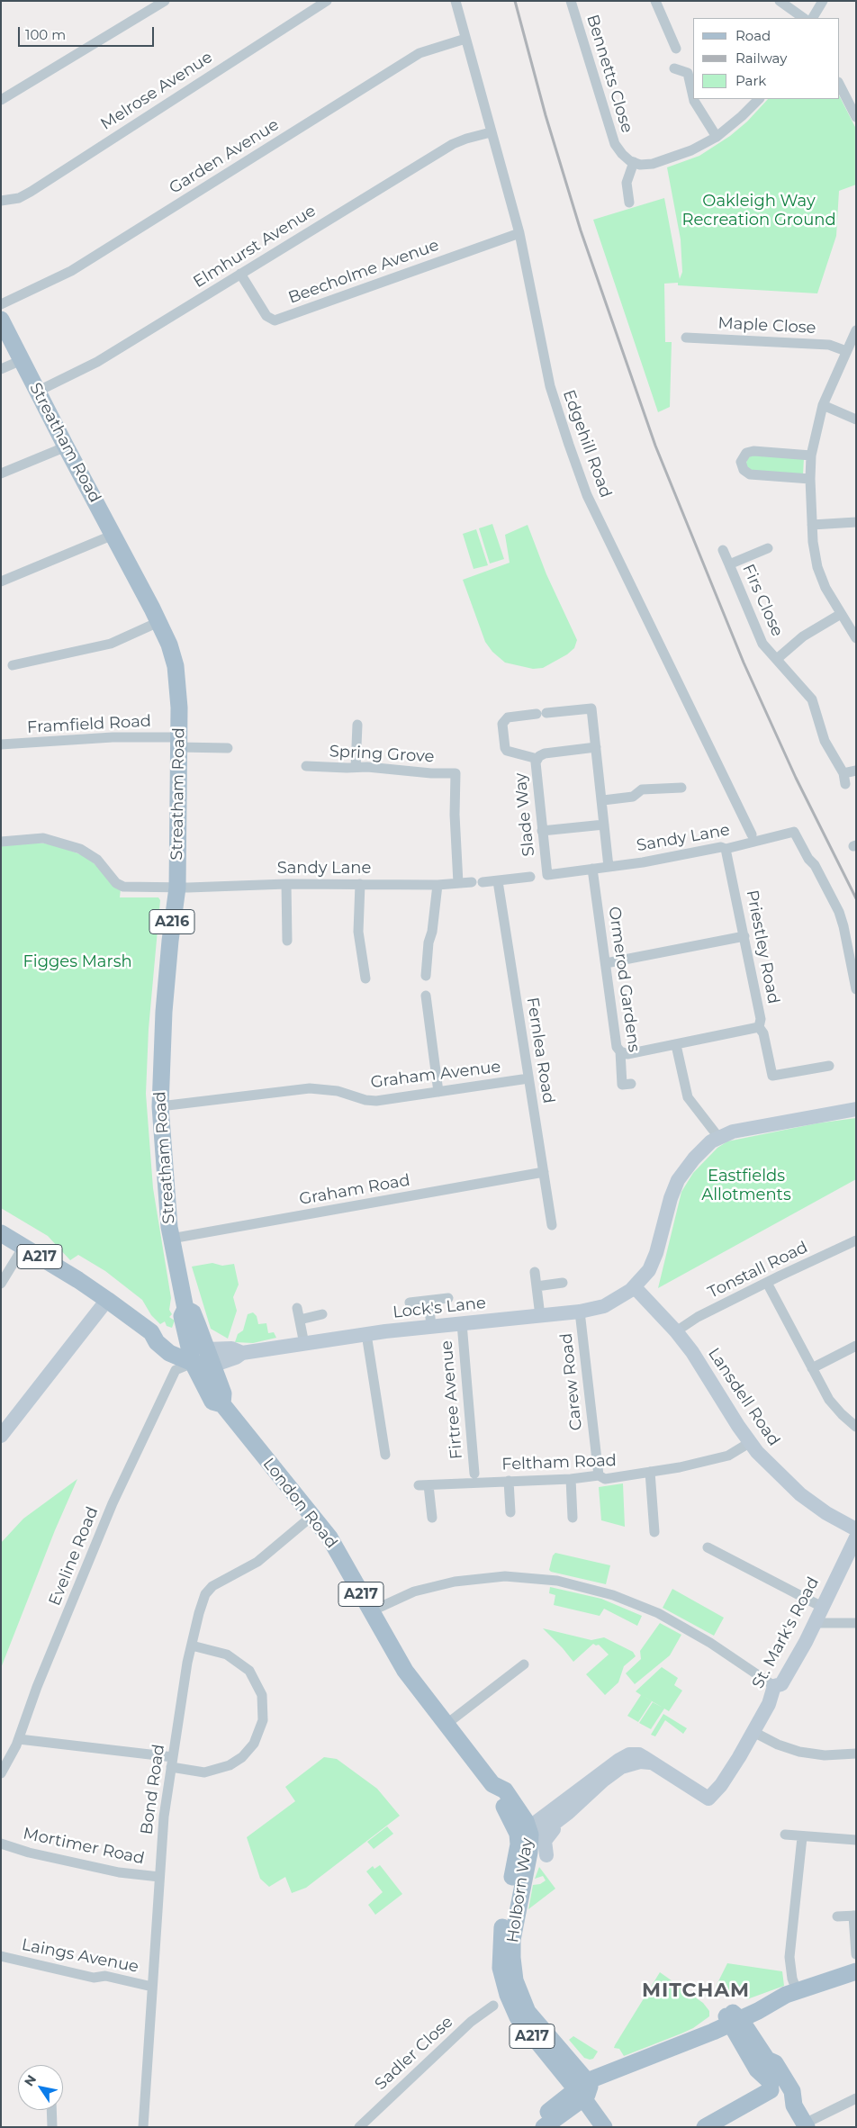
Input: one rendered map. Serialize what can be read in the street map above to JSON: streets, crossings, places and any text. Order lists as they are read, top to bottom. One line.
{"streets":{"main road":["Streatham Road","A216","A217","London Road","Holborn Way"],"street":["Bennetts Close","Melrose Avenue","Garden Avenue","Elmhurst Avenue","Beecholme Avenue","Maple Close","Edgehill Road","Firs Close","Framfield Road","Spring Grove","Slade Way","Sandy Lane","Priestley Road","Ormerod Gardens","Fernlea Road","Graham Avenue","Graham Road","Tonstall Road","Lock's Lane","Carew Road","Lansdell Road","Firtree Avenue","Feltham Road","Eveline Road","St. Mark's Road","Bond Road","Mortimer Road","Laings Avenue","Sadler Close"]},"crossings":[["Garden Avenue","Edgehill Road"],["Elmhurst Avenue","Beecholme Avenue"],["Elmhurst Avenue","Streatham Road"],["Elmhurst Avenue","Edgehill Road"],["Beecholme Avenue","Edgehill Road"],["Streatham Road","Framfield Road"],["Streatham Road","Sandy Lane"],["Streatham Road","Graham Avenue"],["Streatham Road","Graham Road"],["Streatham Road","A217"],["Streatham Road","Lock's Lane"],["Streatham Road","London Road"],["Streatham Road","Eveline Road"],["Spring Grove","Sandy Lane"],["Slade Way","Sandy Lane"],["Sandy Lane","Priestley Road"],["Sandy Lane","Ormerod Gardens"],["Sandy Lane","Fernlea Road"],["Fernlea Road","Graham Avenue"],["Fernlea Road","Graham Road"],["A217","London Road"],["A217","Eveline Road"],["Tonstall Road","Lansdell Road"],["Lock's Lane","Carew Road"],["Lock's Lane","Lansdell Road"],["Lock's Lane","Firtree Avenue"],["Lock's Lane","London Road"],["Carew Road","Feltham Road"],["Lansdell Road","Feltham Road"],["London Road","Eveline Road"],["London Road","Bond Road"],["London Road","Holborn Way"],["St. Mark's Road","Holborn Way"],["Bond Road","Mortimer Road"],["Bond Road","Laings Avenue"]],"districts":["MITCHAM"],"parks":["Oakleigh Way Recreation Ground","Figges Marsh","Eastfields Allotments"],"legend":["Road","Railway","Park"],"scale_bar":"100 m","north":"top left"}
